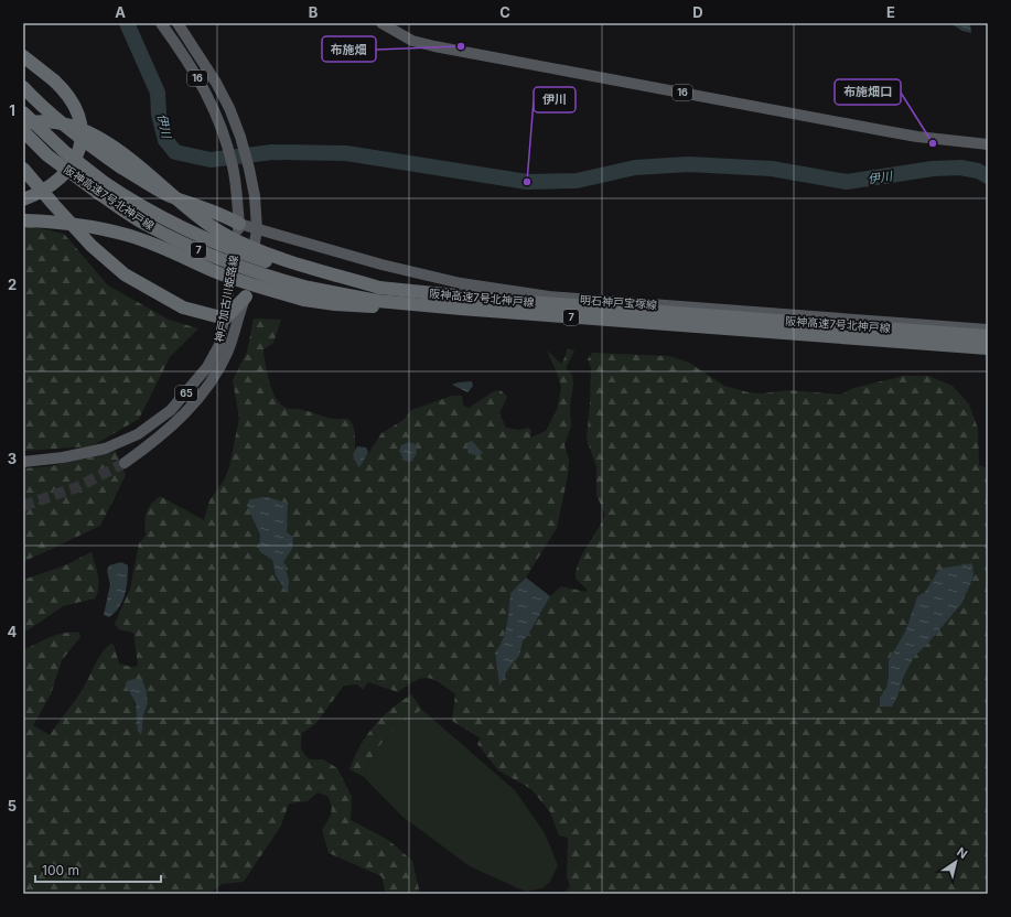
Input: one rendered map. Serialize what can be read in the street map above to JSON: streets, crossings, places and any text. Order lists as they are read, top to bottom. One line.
{"streets":{"highway":["阪神高速7号北神戸線","7"],"main road":["16","神戸加古川姫路線","明石神戸宝塚線","65"]},"crossings":[["16","神戸加古川姫路線"],["16","明石神戸宝塚線"],["神戸加古川姫路線","明石神戸宝塚線"]],"water":["伊川"],"places":["布施畑","布施畑口","伊川"],"scale_bar":"100 m","north":"top right","grid":{"columns":["A","B","C","D","E"],"rows":["1","2","3","4","5"]}}
